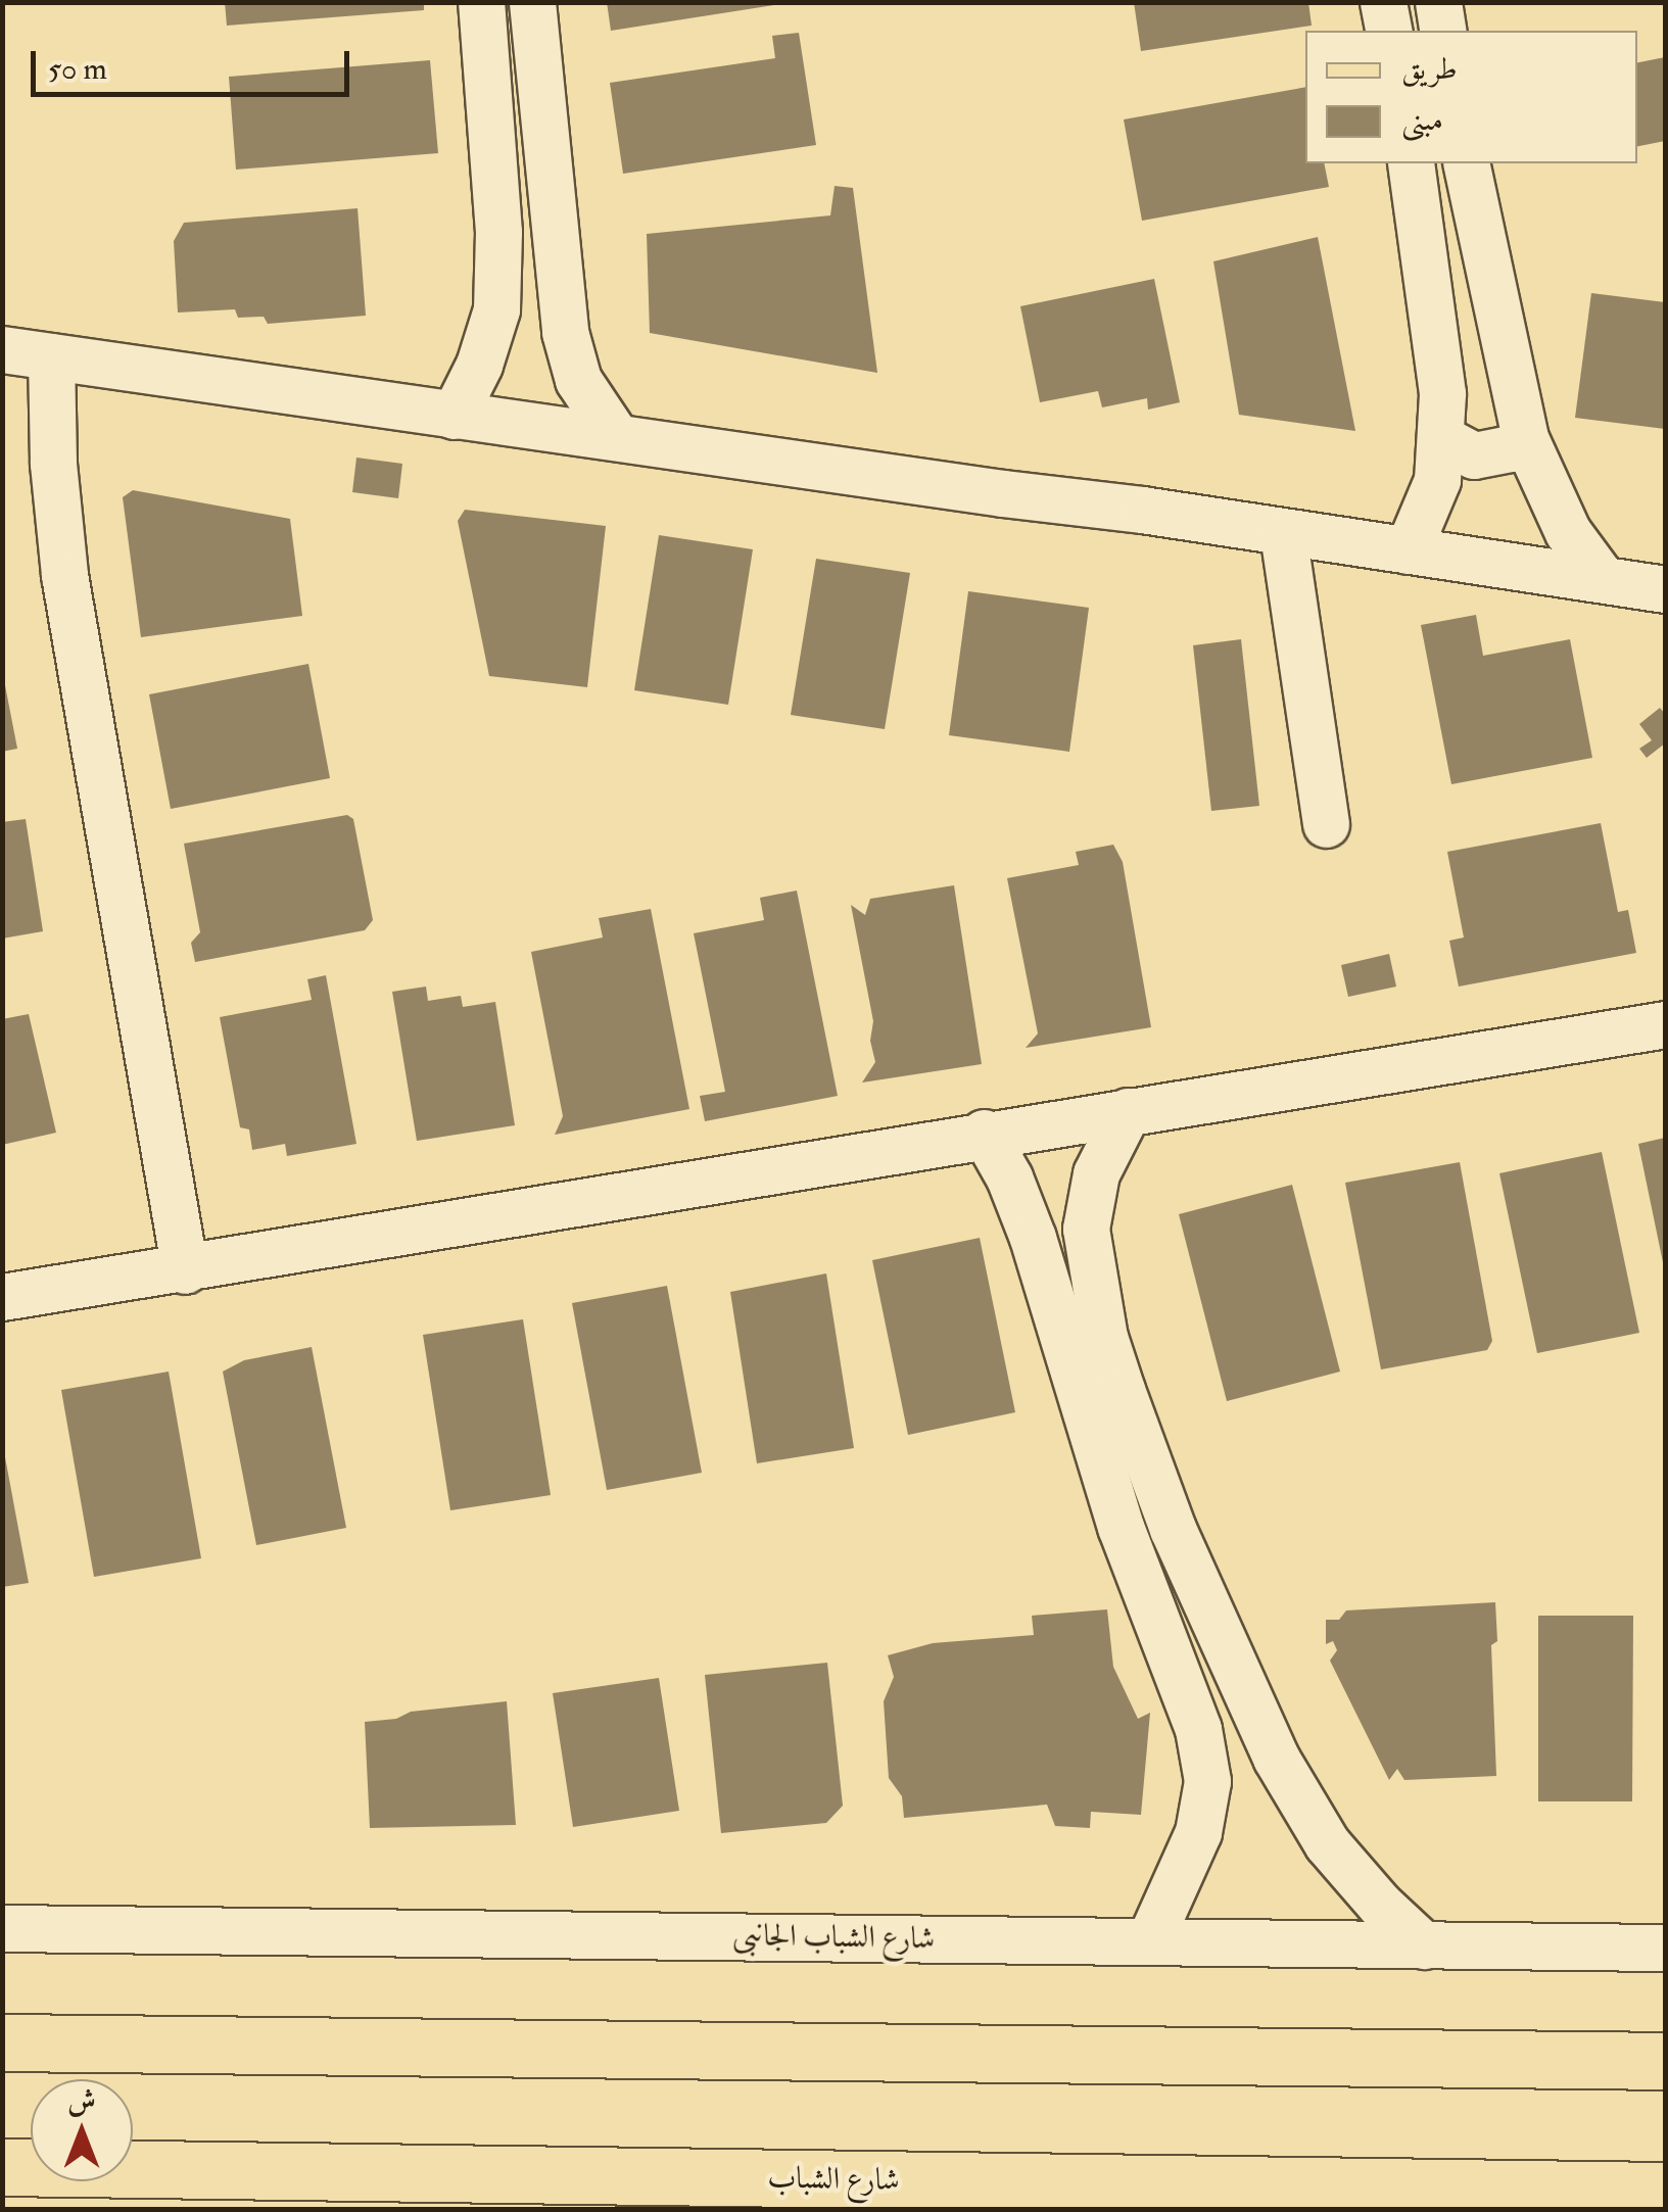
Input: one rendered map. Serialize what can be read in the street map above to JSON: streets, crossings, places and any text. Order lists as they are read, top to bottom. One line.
{"streets":{"main road":["شارع الشباب"],"street":["شارع الشباب الجانبى"]},"legend":["طريق","مبنى"],"scale_bar":"50 m","north":"top"}
